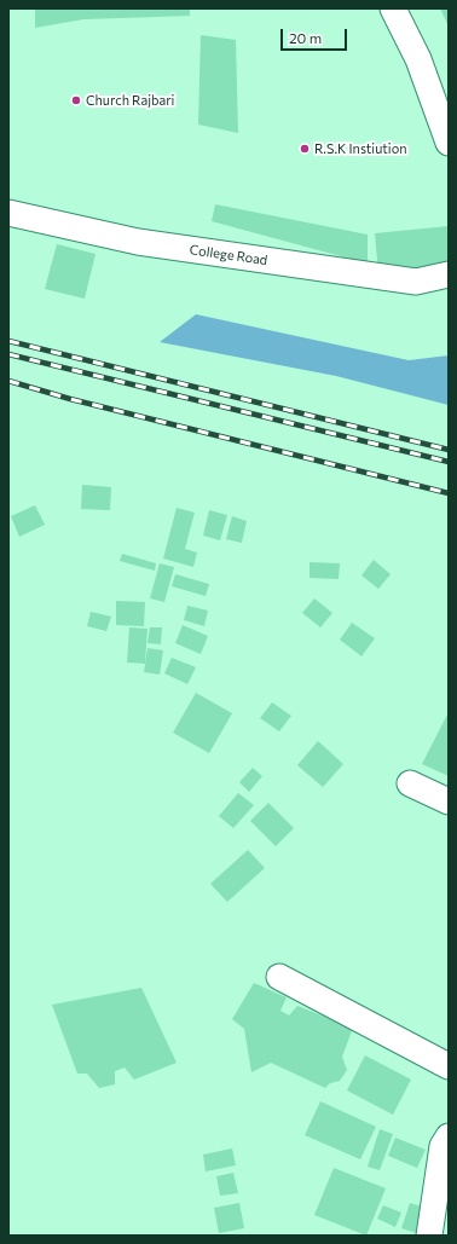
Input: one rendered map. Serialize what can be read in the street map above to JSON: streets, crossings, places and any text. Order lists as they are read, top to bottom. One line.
{"streets":{"street":["College Road"]},"places":["Church Rajbari","R.S.K Instiution"],"scale_bar":"20 m"}
